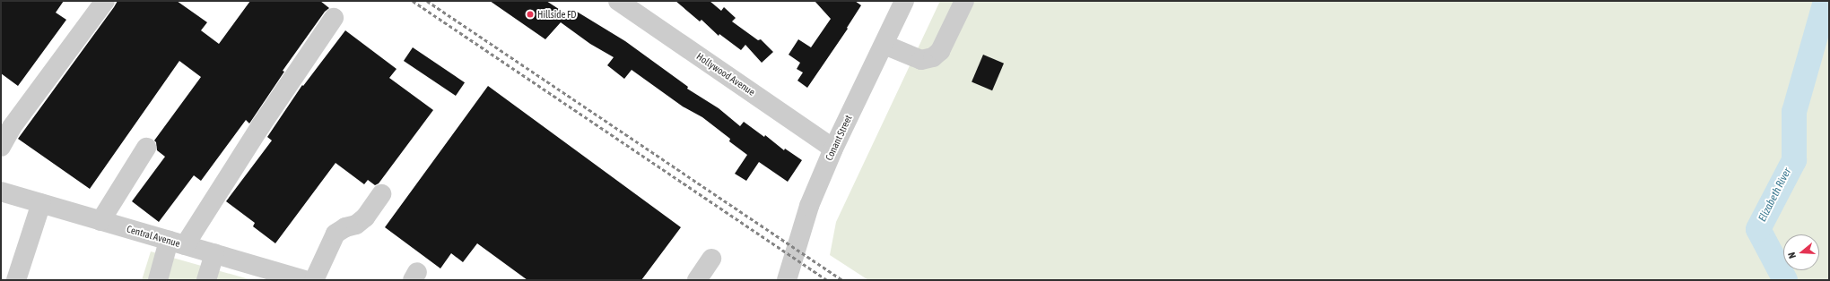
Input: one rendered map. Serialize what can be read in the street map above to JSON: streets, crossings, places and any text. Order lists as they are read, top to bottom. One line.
{"streets":{"street":["Hollywood Avenue","Conant Street","Central Avenue"]},"crossings":[["Hollywood Avenue","Conant Street"]],"water":["Elizabeth River"],"places":["Hillside FD"],"north":"left"}
